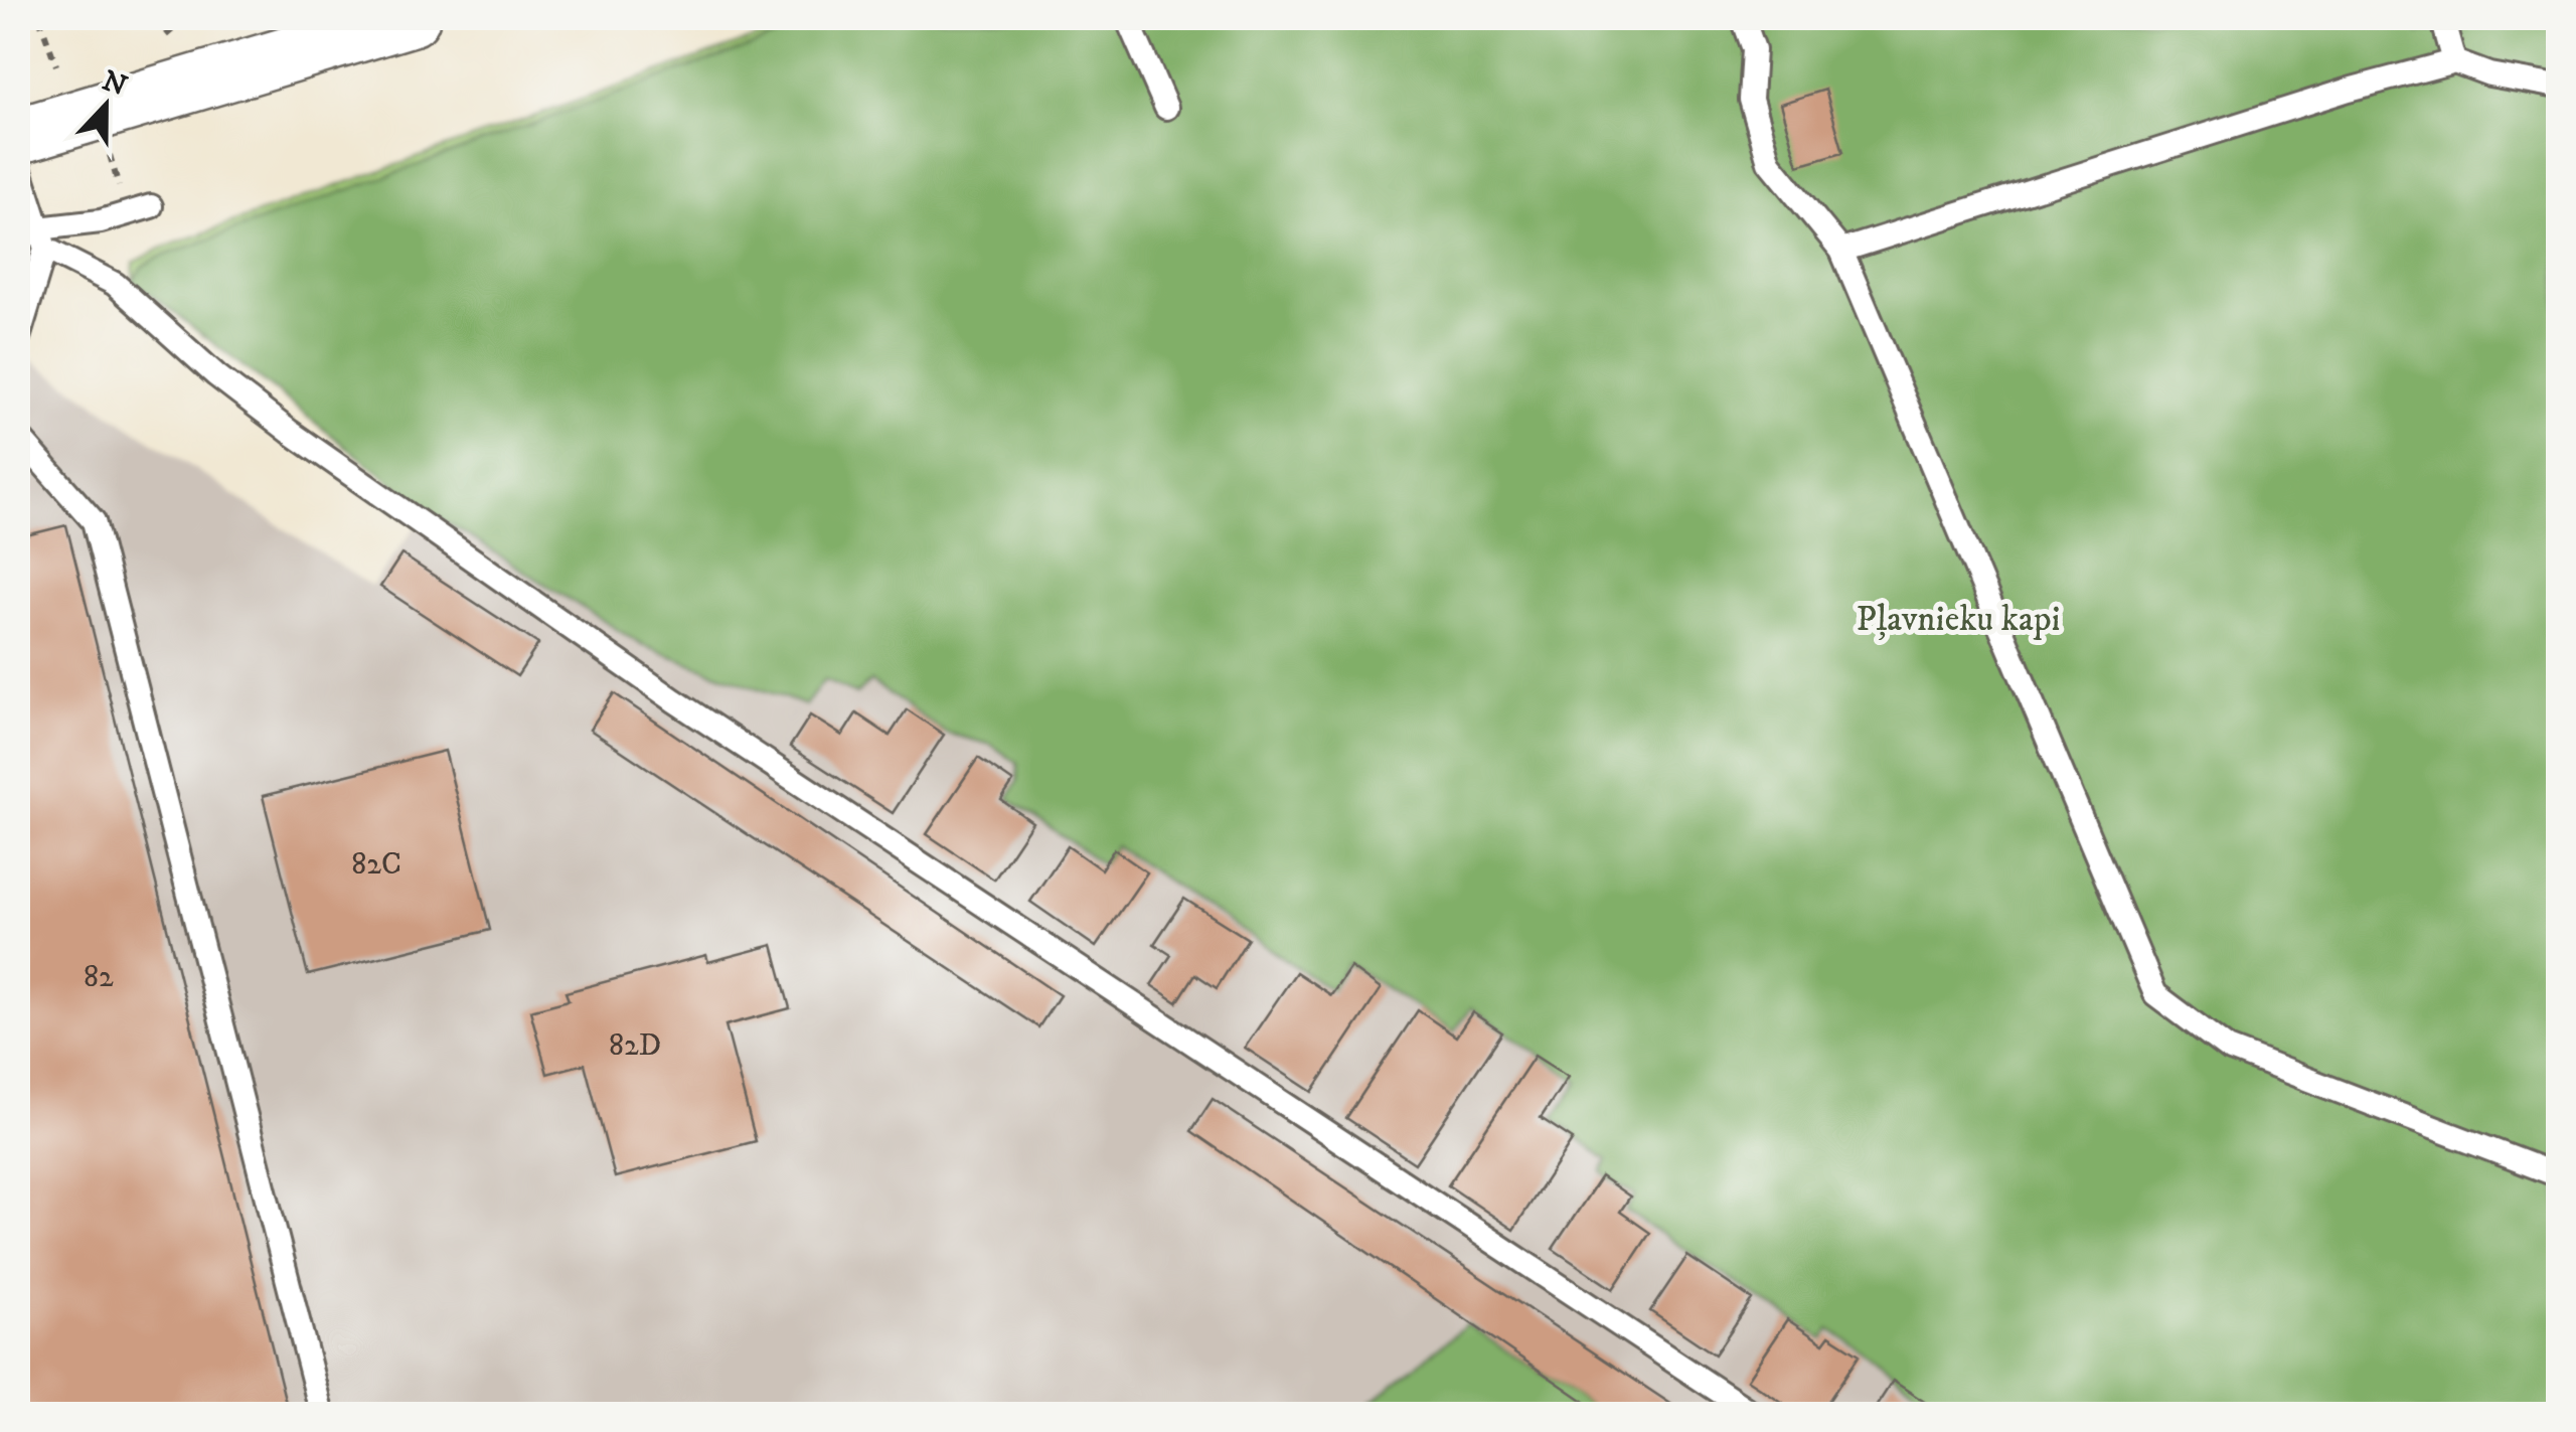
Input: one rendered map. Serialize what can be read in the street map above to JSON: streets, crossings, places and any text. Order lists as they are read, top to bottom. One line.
{"parks":["Pļavnieku kapi"],"house_numbers":["82C","82","82D"],"north":"top"}
